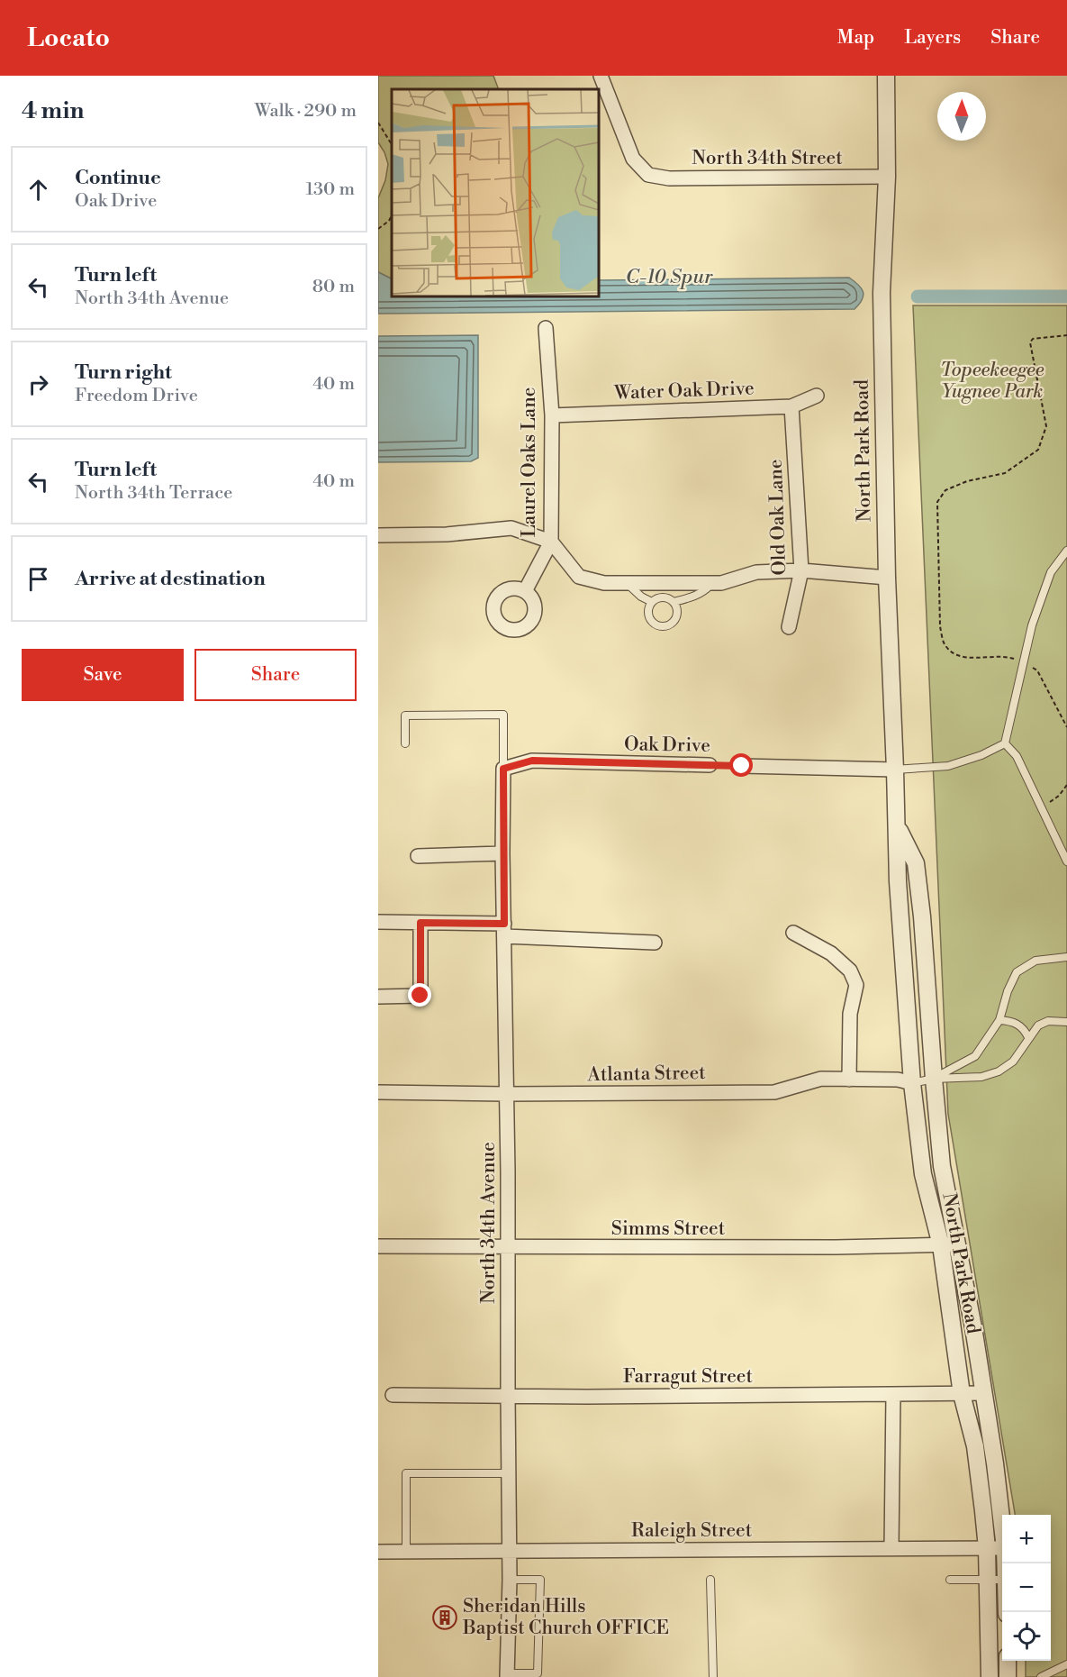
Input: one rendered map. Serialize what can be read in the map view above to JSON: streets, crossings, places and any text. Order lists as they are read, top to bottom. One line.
{"streets":{"street":["North 34th Street","Water Oak Drive","North Park Road","Laurel Oaks Lane","Old Oak Lane","Oak Drive","Atlanta Street","North 34th Avenue","Simms Street","Farragut Street","Raleigh Street"]},"crossings":[["North 34th Street","North Park Road"],["Water Oak Drive","Laurel Oaks Lane"],["Water Oak Drive","Old Oak Lane"],["North Park Road","Atlanta Street"],["North Park Road","Simms Street"],["North Park Road","Farragut Street"],["North Park Road","Raleigh Street"],["Oak Drive","North 34th Avenue"],["Atlanta Street","North 34th Avenue"],["North 34th Avenue","Simms Street"],["North 34th Avenue","Farragut Street"],["North 34th Avenue","Raleigh Street"]],"water":["C-10 Spur"],"parks":["Topeekeegee Yugnee Park"],"places":{"building":["Sheridan Hills Baptist Church OFFICE"]},"north":"top","page":{"header":"Locato","nav":["Map","Layers","Share"],"heading":["4 min","Walk · 290 m"],"list":[["Continue","Oak Drive","130 m"],["Turn left","North 34th Avenue","80 m"],["Turn right","Freedom Drive","40 m"],["Turn left","North 34th Terrace","40 m"],"Arrive at destination"],"buttons":["Save","Share"],"map_buttons":["+","−"]}}
